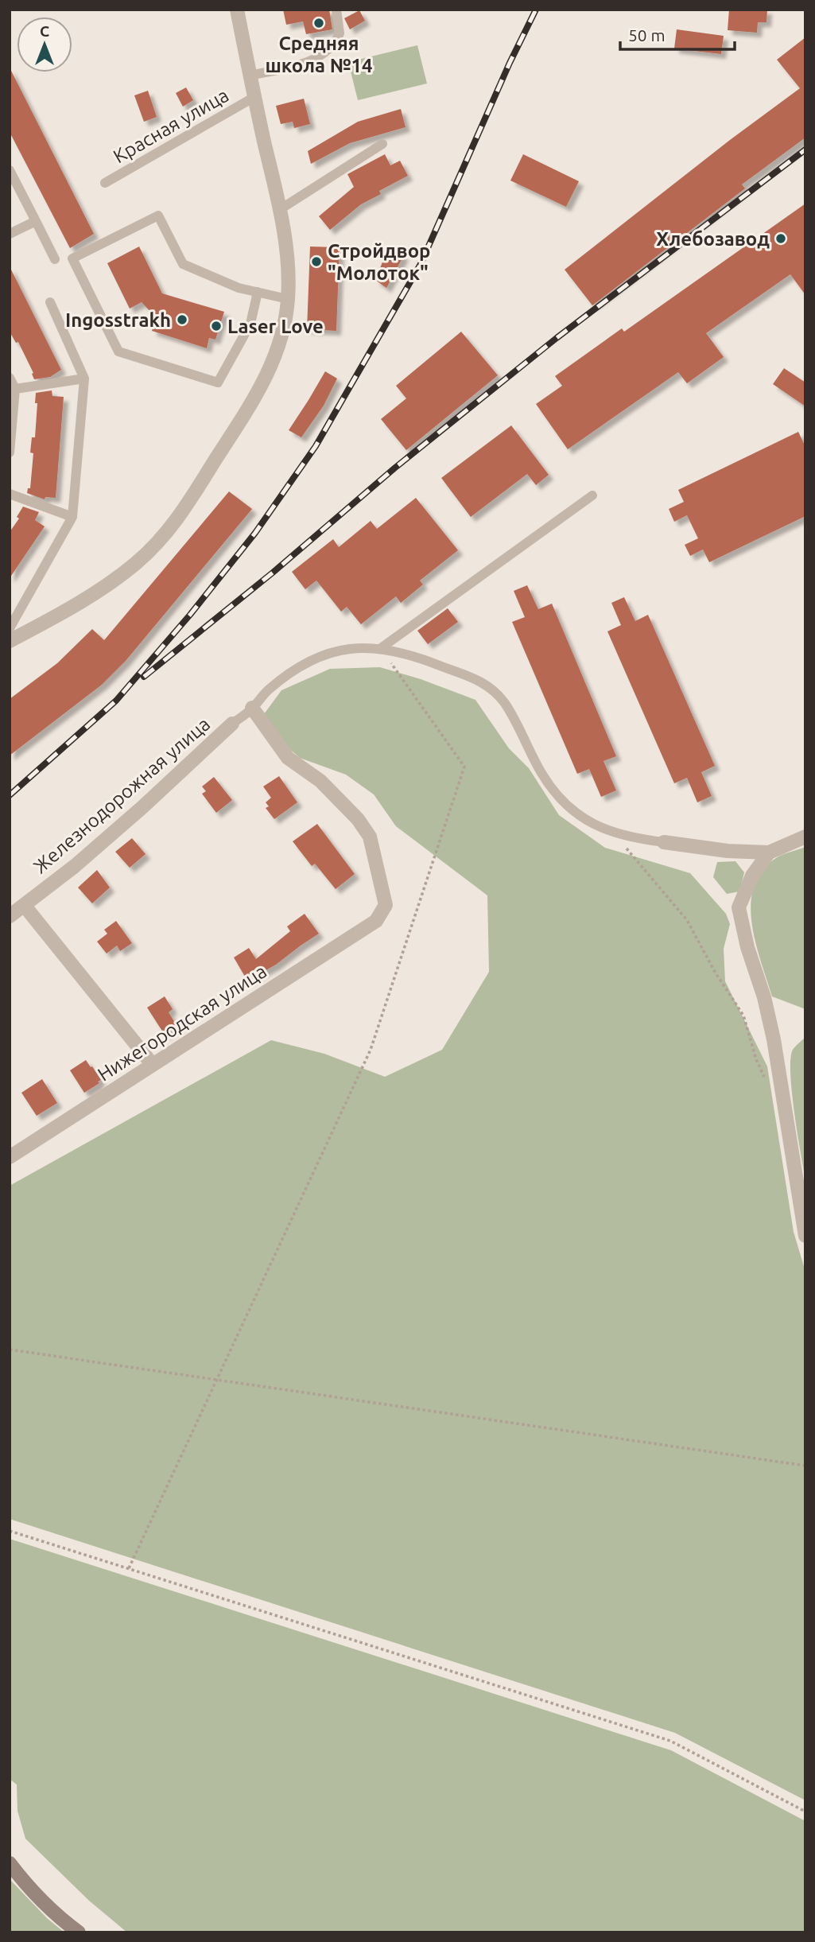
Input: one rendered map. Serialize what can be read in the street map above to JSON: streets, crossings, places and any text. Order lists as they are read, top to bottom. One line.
{"streets":{"street":["Железнодорожная улица","Нижегородская улица"],"lane":["Красная улица"]},"places":["Средняя школа №14","Хлебозавод","Стройдвор \"Молоток\"","Ingosstrakh","Laser Love"],"scale_bar":"50 m","north":"top"}
